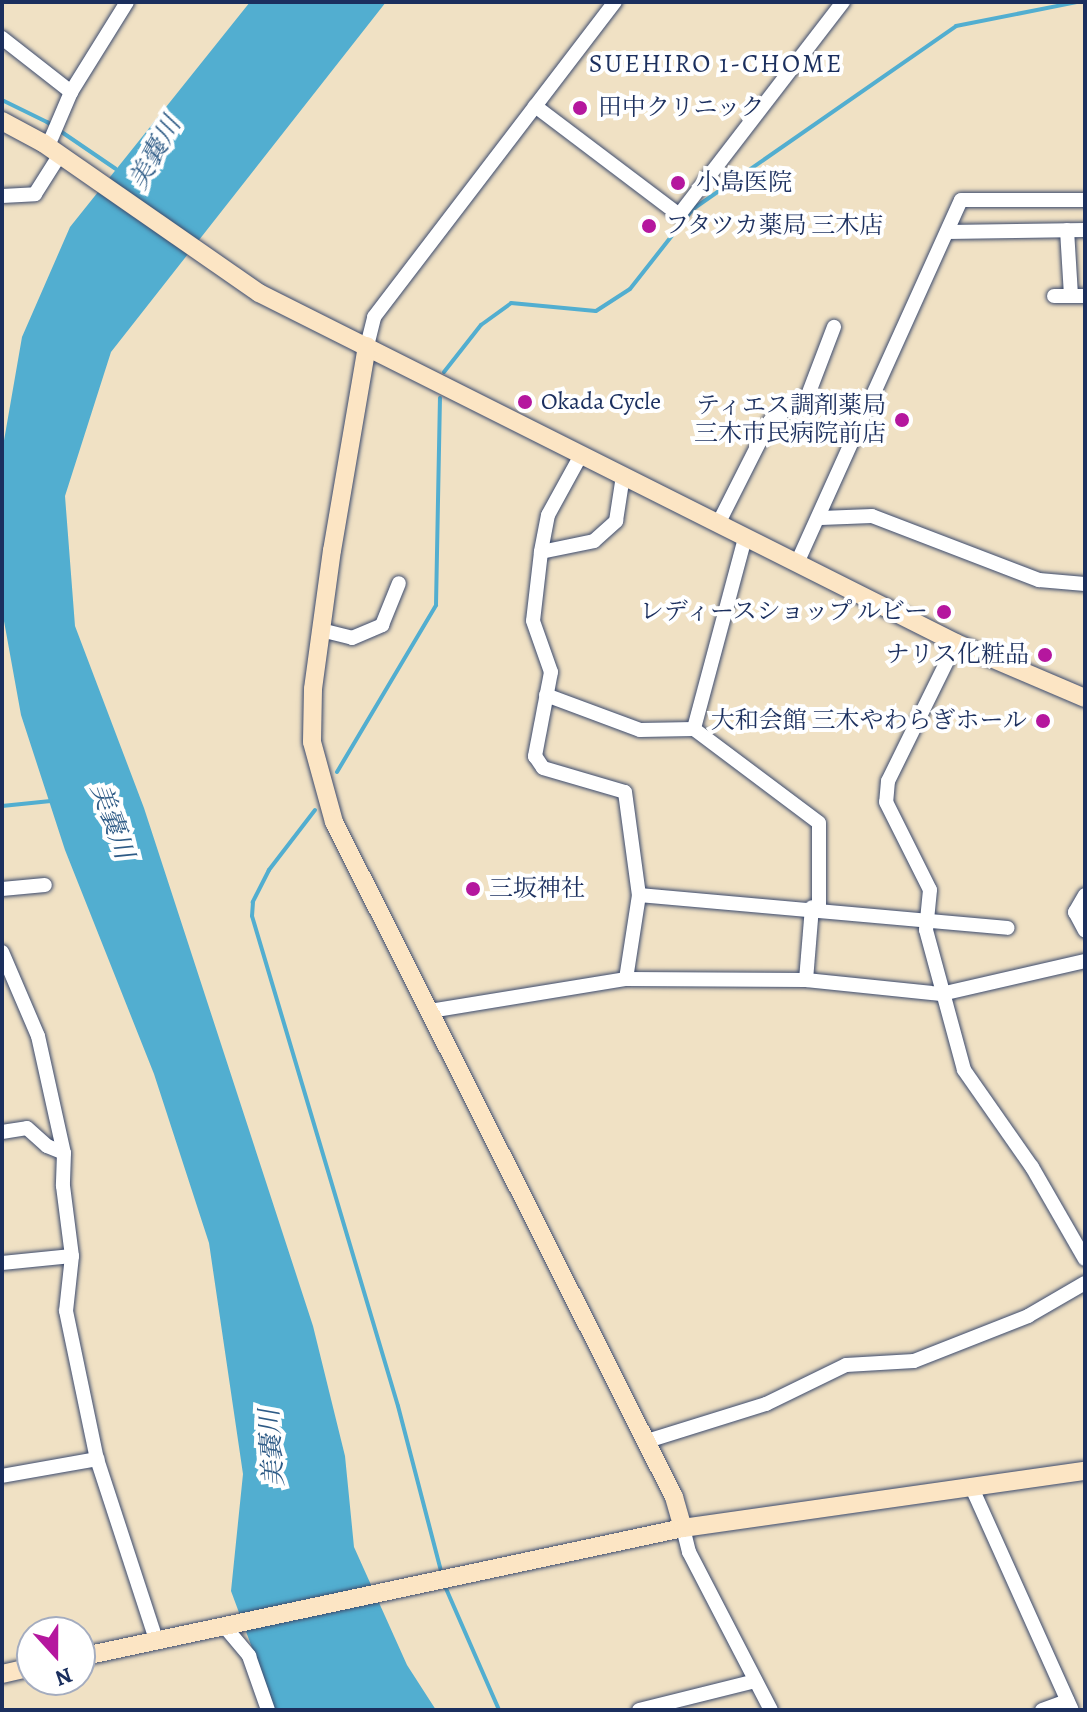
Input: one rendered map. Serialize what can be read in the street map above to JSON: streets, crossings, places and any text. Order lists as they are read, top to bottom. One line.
{"districts":["SUEHIRO 1-CHOME"],"water":["美嚢川"],"places":["田中クリニック","小島医院","フタツカ薬局 三木店","Okada Cycle","ティエス調剤薬局 三木市民病院前店","レディースショップ ルビー","ナリス化粧品","大和会館 三木やわらぎホール","三坂神社"],"north":"bottom"}
